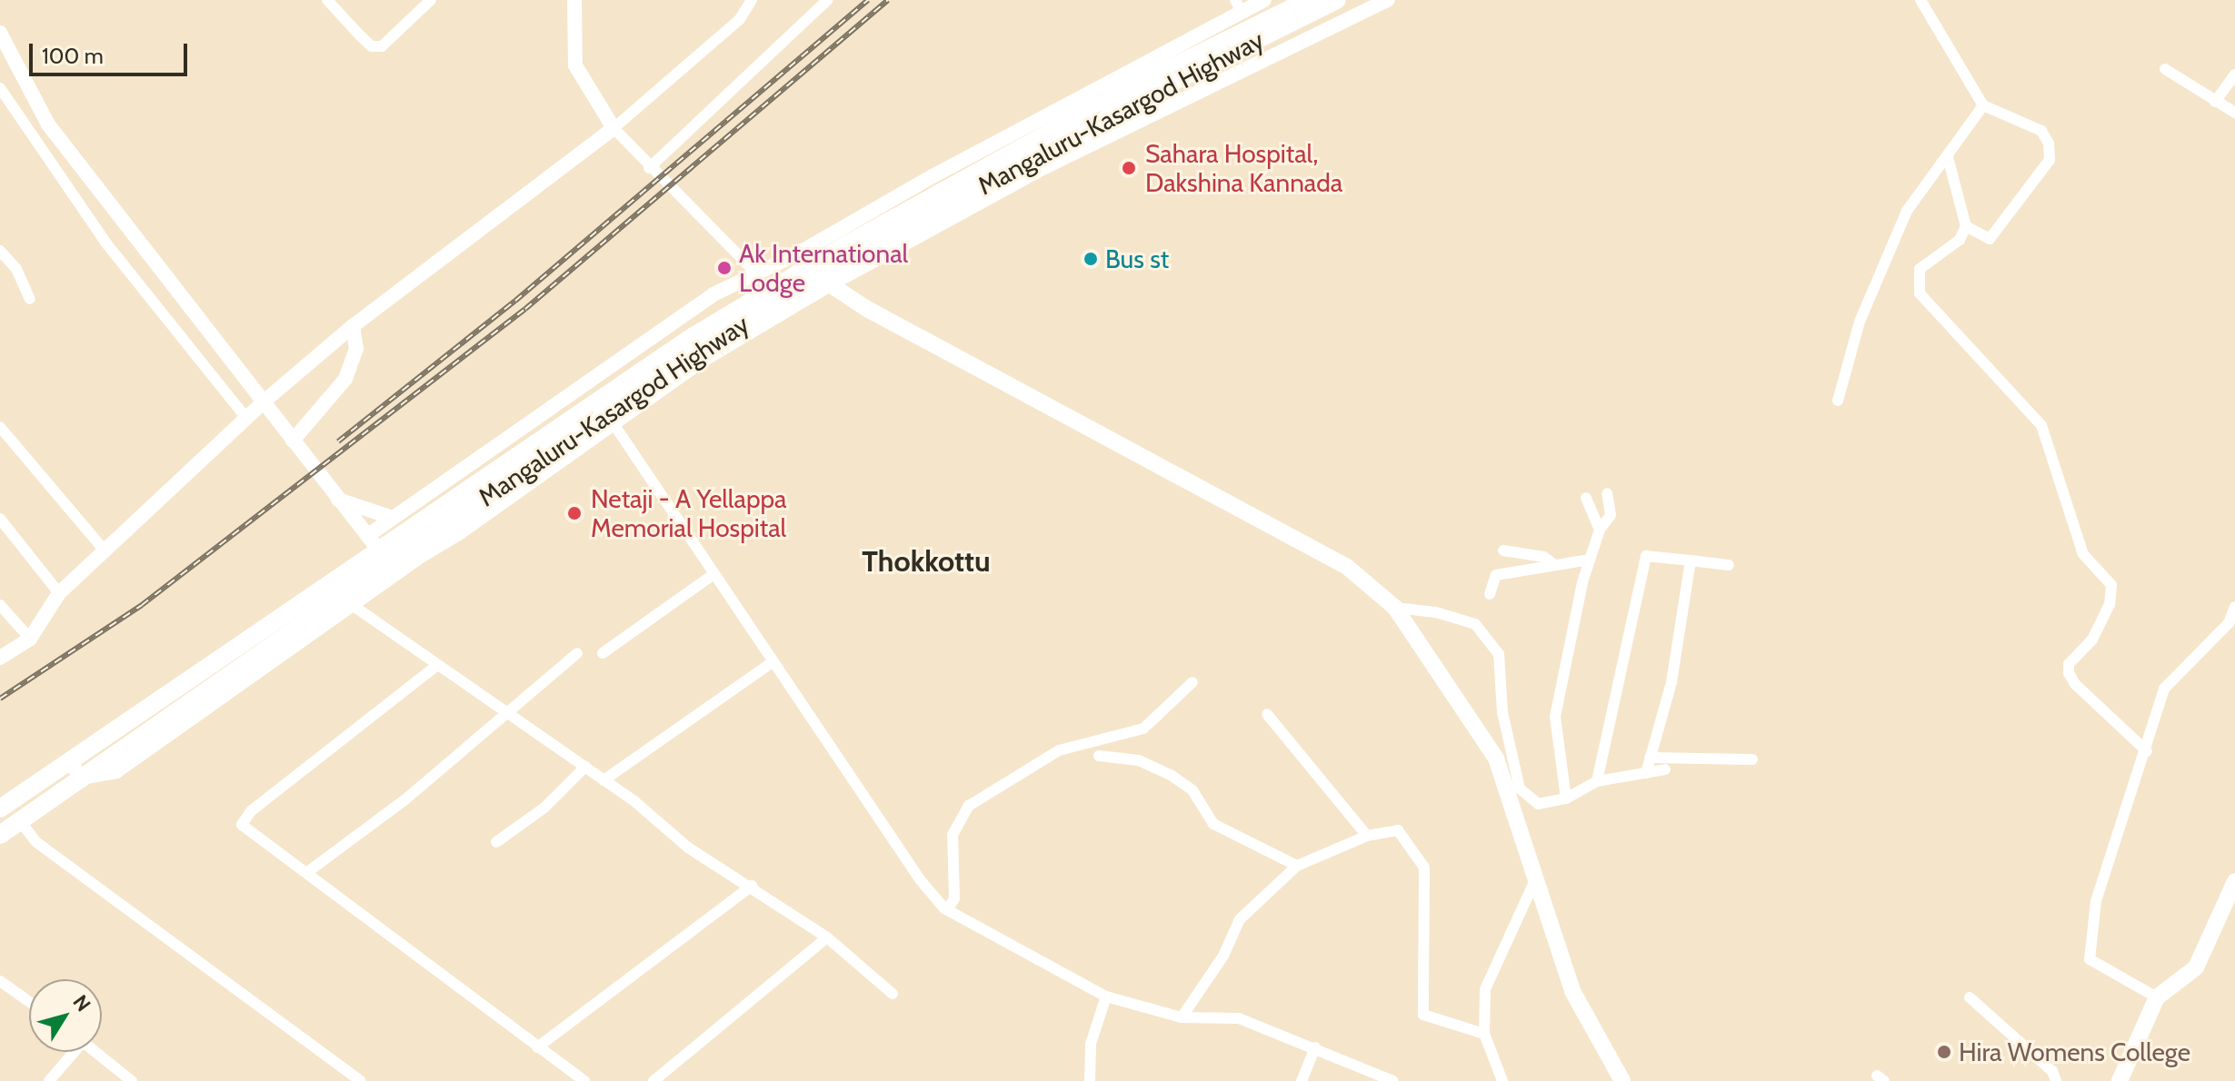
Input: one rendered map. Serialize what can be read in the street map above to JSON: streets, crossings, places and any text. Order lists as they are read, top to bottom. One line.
{"streets":{"highway":["Mangaluru-Kasargod Highway"]},"districts":["Thokkottu"],"places":["Sahara Hospital, Dakshina Kannada","Bus st","Ak International Lodge","Netaji - A Yellappa Memorial Hospital","Hira Womens College"],"scale_bar":"100 m","north":"top right"}
